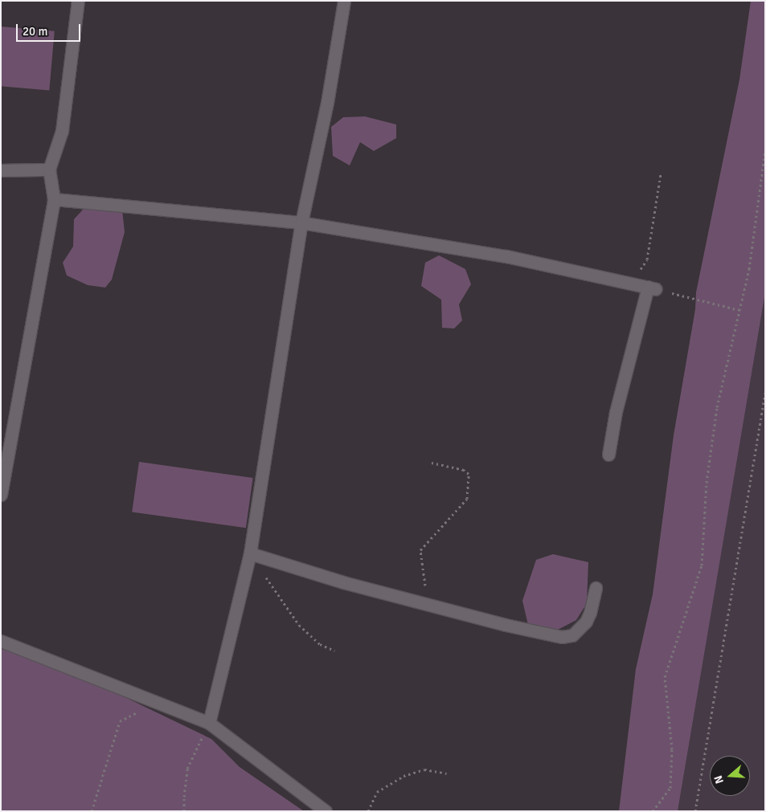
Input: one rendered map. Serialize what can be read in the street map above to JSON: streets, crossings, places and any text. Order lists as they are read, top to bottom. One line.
{"scale_bar":"20 m","north":"left"}
